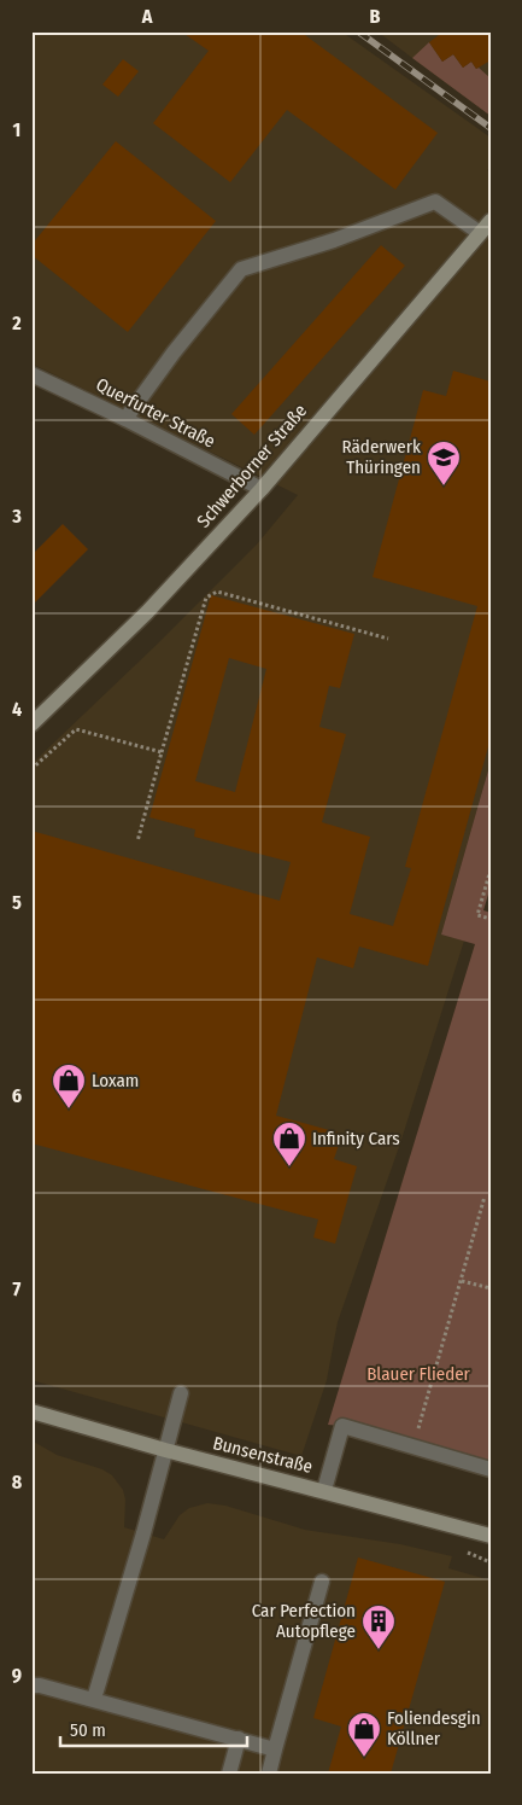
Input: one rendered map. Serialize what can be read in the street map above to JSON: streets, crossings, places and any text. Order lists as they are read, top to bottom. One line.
{"streets":{"street":["Querfurter Straße","Schwerborner Straße","Bunsenstraße"]},"crossings":[["Querfurter Straße","Schwerborner Straße"]],"parks":["Blauer Flieder"],"places":{"school or university":["Räderwerk Thüringen"],"shop":["Loxam","Infinity Cars","Foliendesgin Köllner"],"building":["Car Perfection Autopflege"]},"scale_bar":"50 m","grid":{"columns":["A","B"],"rows":["1","2","3","4","5","6","7","8","9"]}}
